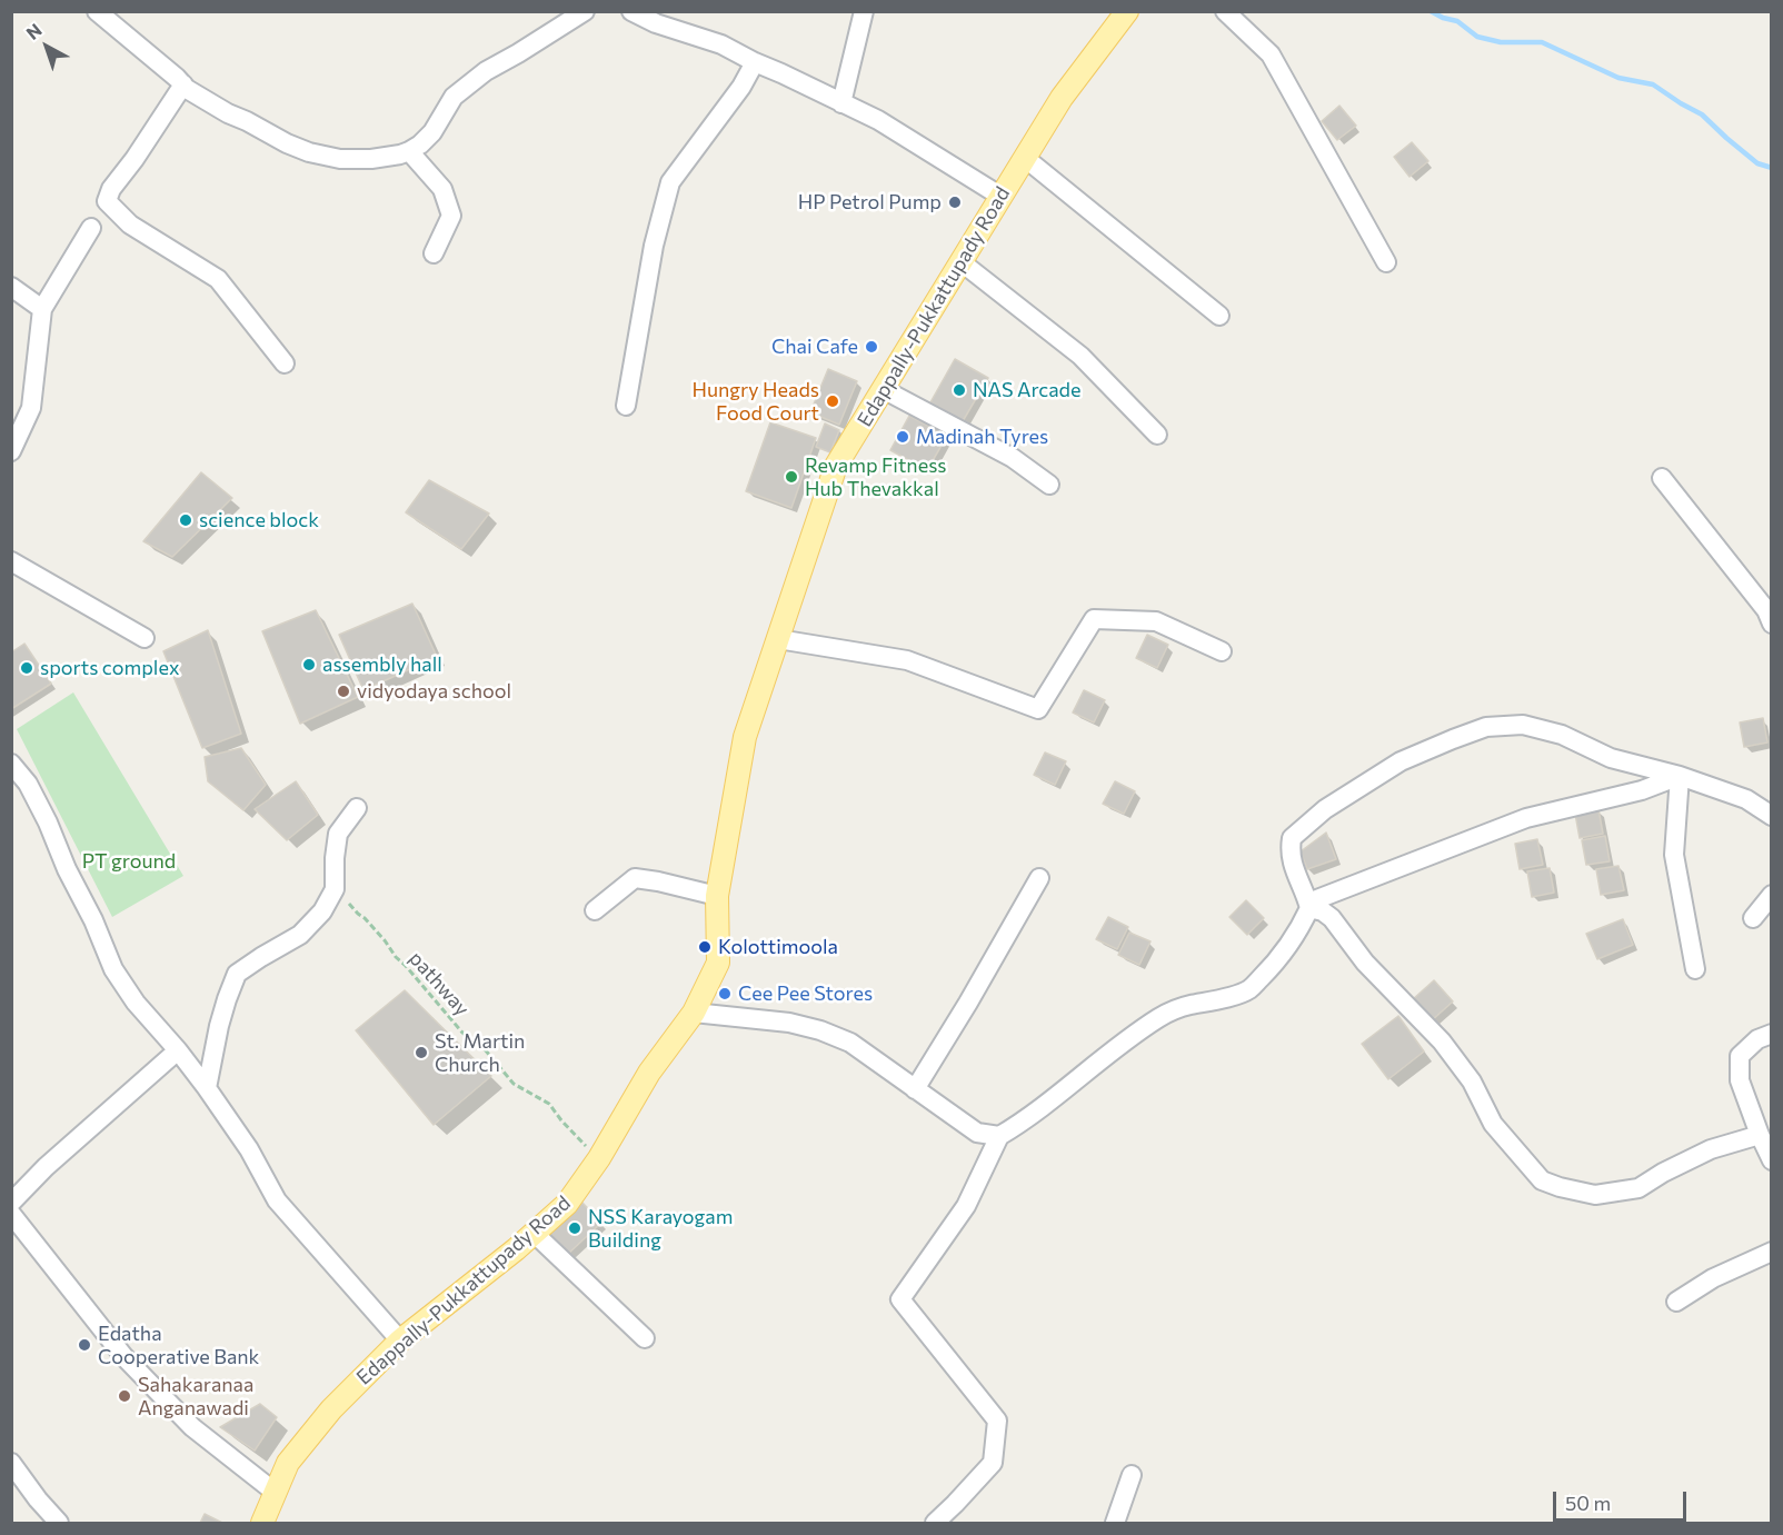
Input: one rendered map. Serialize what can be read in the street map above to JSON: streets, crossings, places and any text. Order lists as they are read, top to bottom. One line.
{"streets":{"main road":["Edappally-Pukkattupady Road"],"path":["pathway"]},"crossings":[["Edappally-Pukkattupady Road","pathway"]],"parks":["PT ground"],"places":["HP Petrol Pump","Chai Cafe","NAS Arcade","Hungry Heads Food Court","Madinah Tyres","Revamp Fitness Hub Thevakkal","science block","assembly hall","sports complex","vidyodaya school","Kolottimoola","Cee Pee Stores","St. Martin Church","NSS Karayogam Building","Edatha Cooperative Bank","Sahakaranaa Anganawadi"],"scale_bar":"50 m","north":"top left"}
